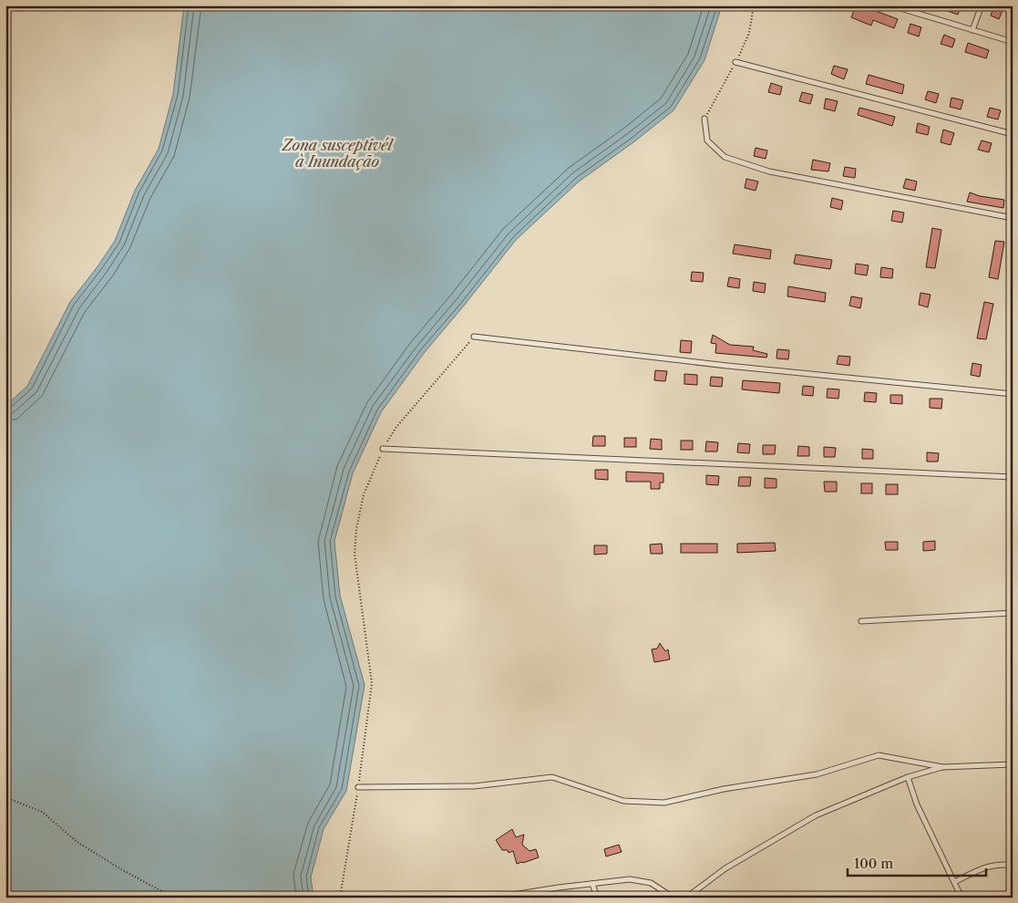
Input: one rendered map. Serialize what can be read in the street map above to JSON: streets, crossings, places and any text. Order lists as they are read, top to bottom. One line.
{"water":["Zona susceptivél à Inundação"],"scale_bar":"100 m"}
